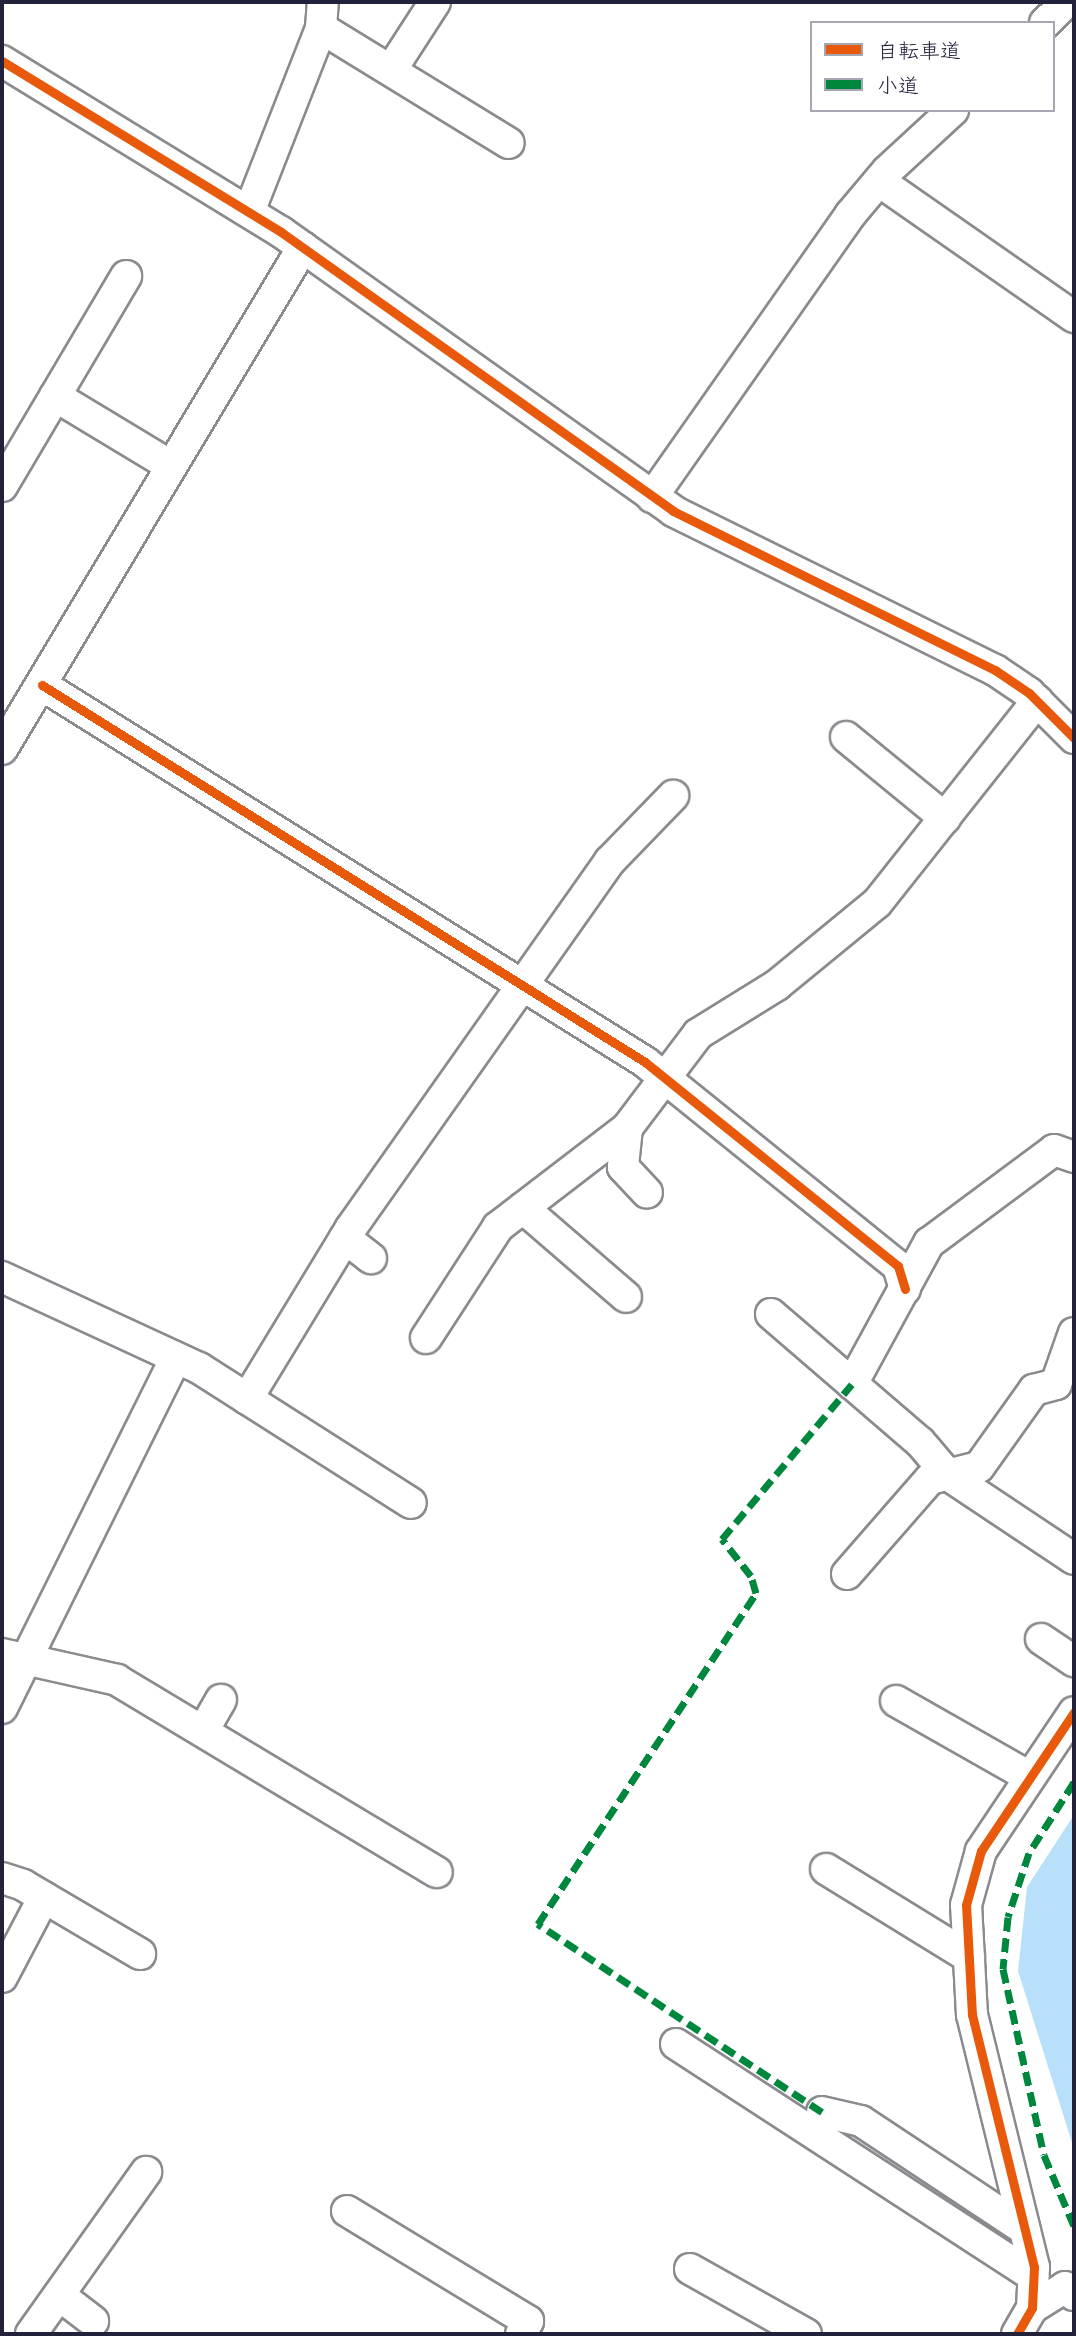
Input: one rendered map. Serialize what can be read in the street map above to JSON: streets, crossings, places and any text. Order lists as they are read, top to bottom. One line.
{"legend":["自転車道","小道"]}
